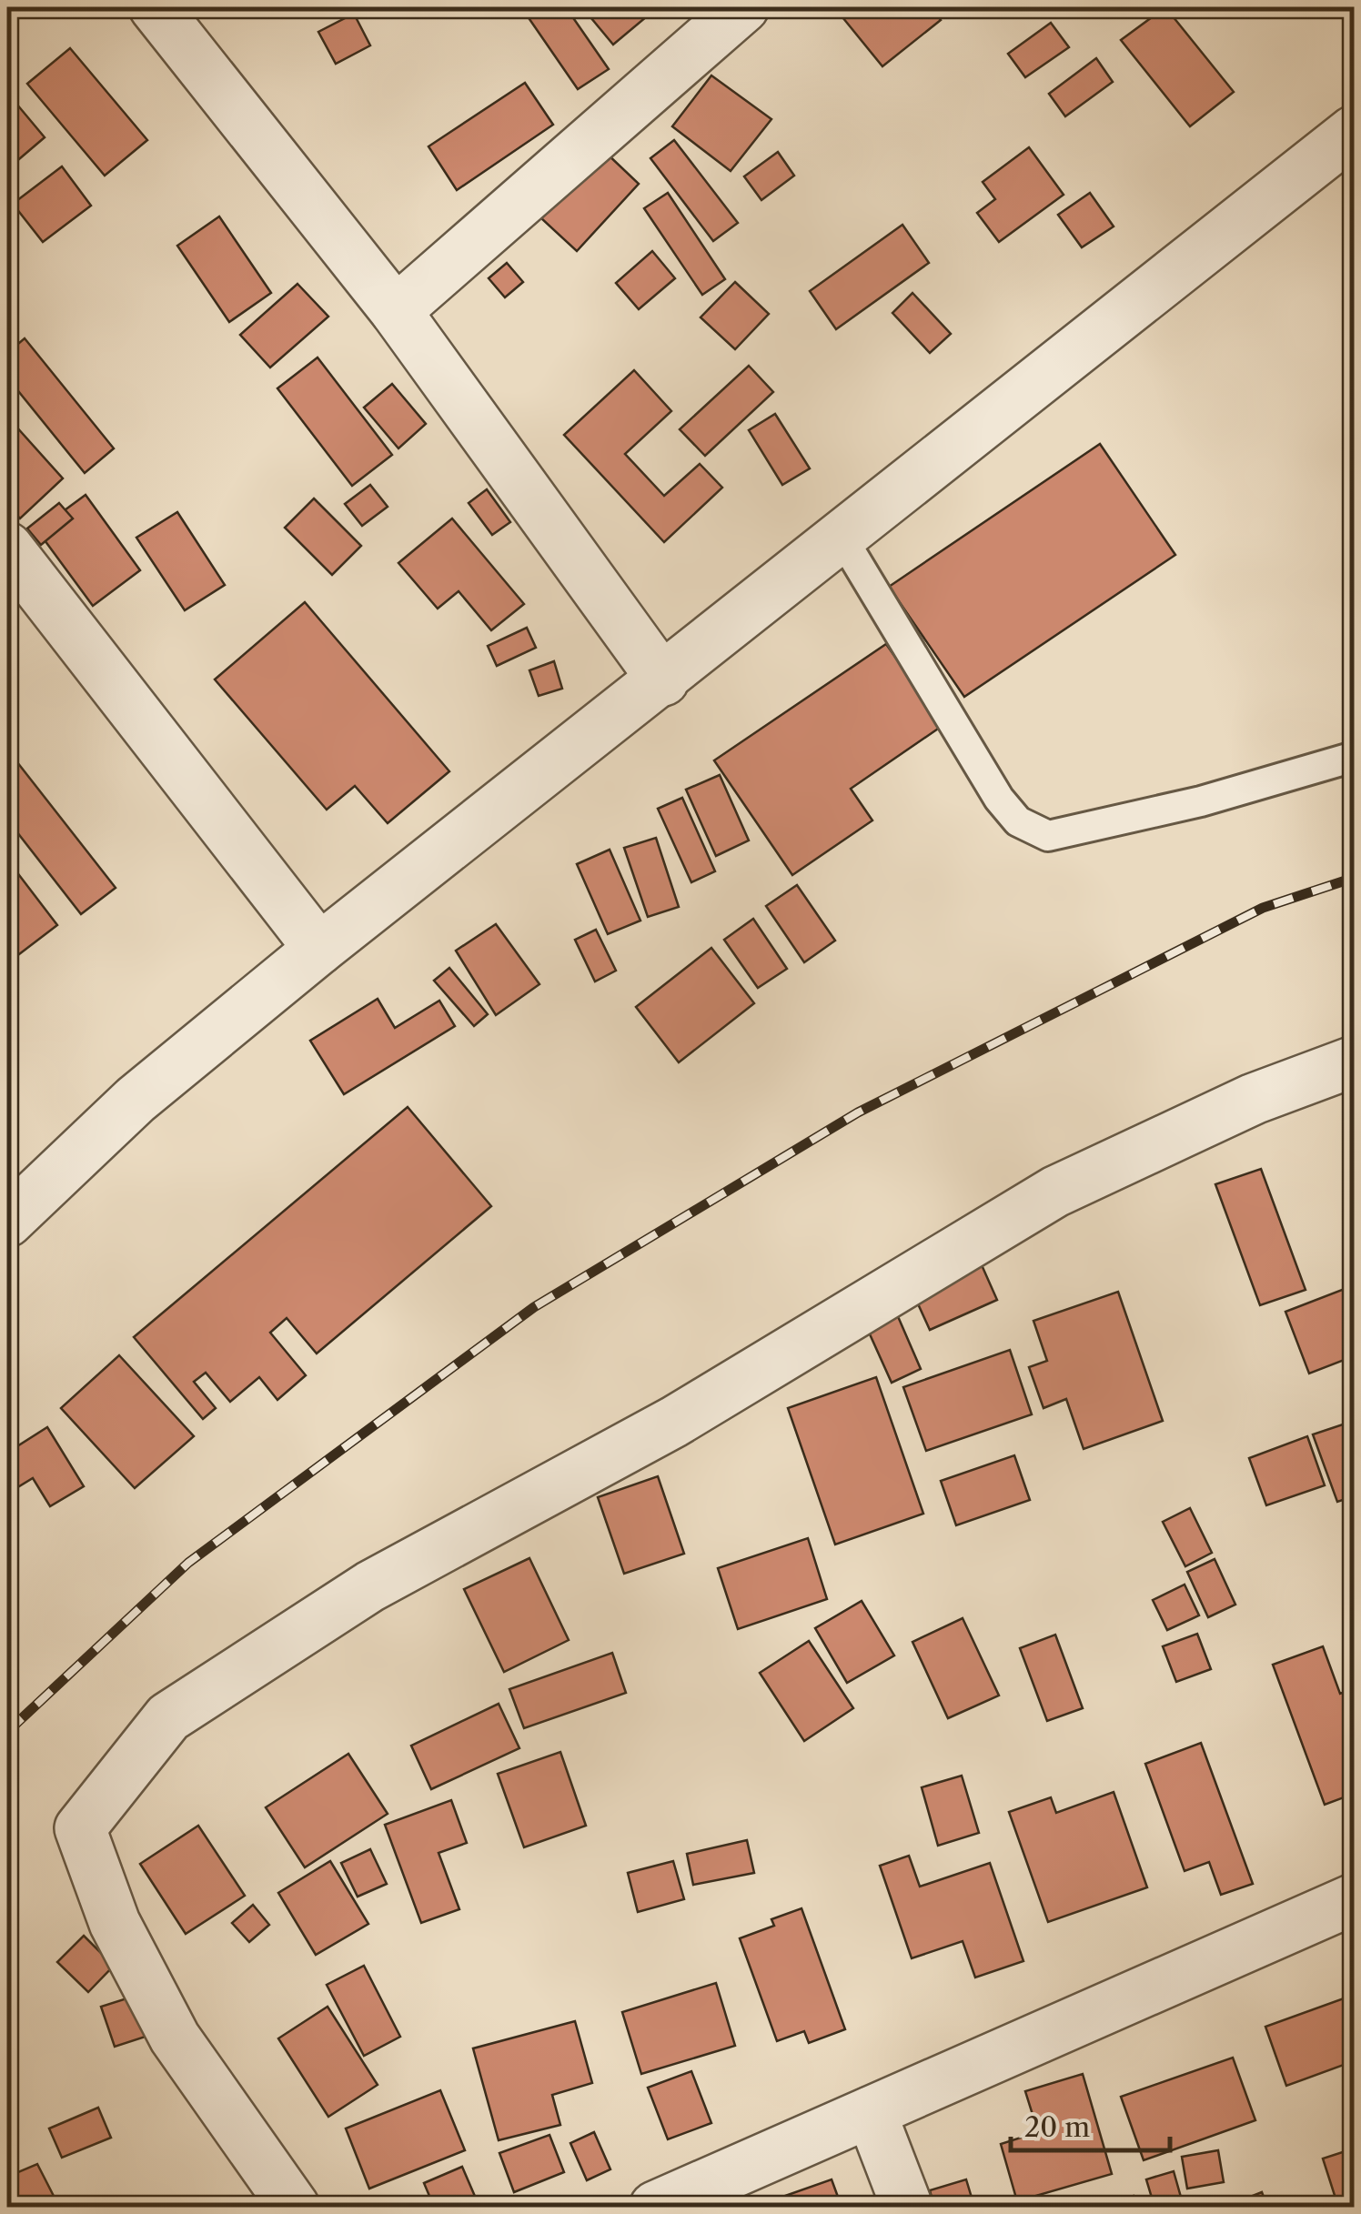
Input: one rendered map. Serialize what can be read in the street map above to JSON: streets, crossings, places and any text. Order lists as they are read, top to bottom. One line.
{"scale_bar":"20 m"}
